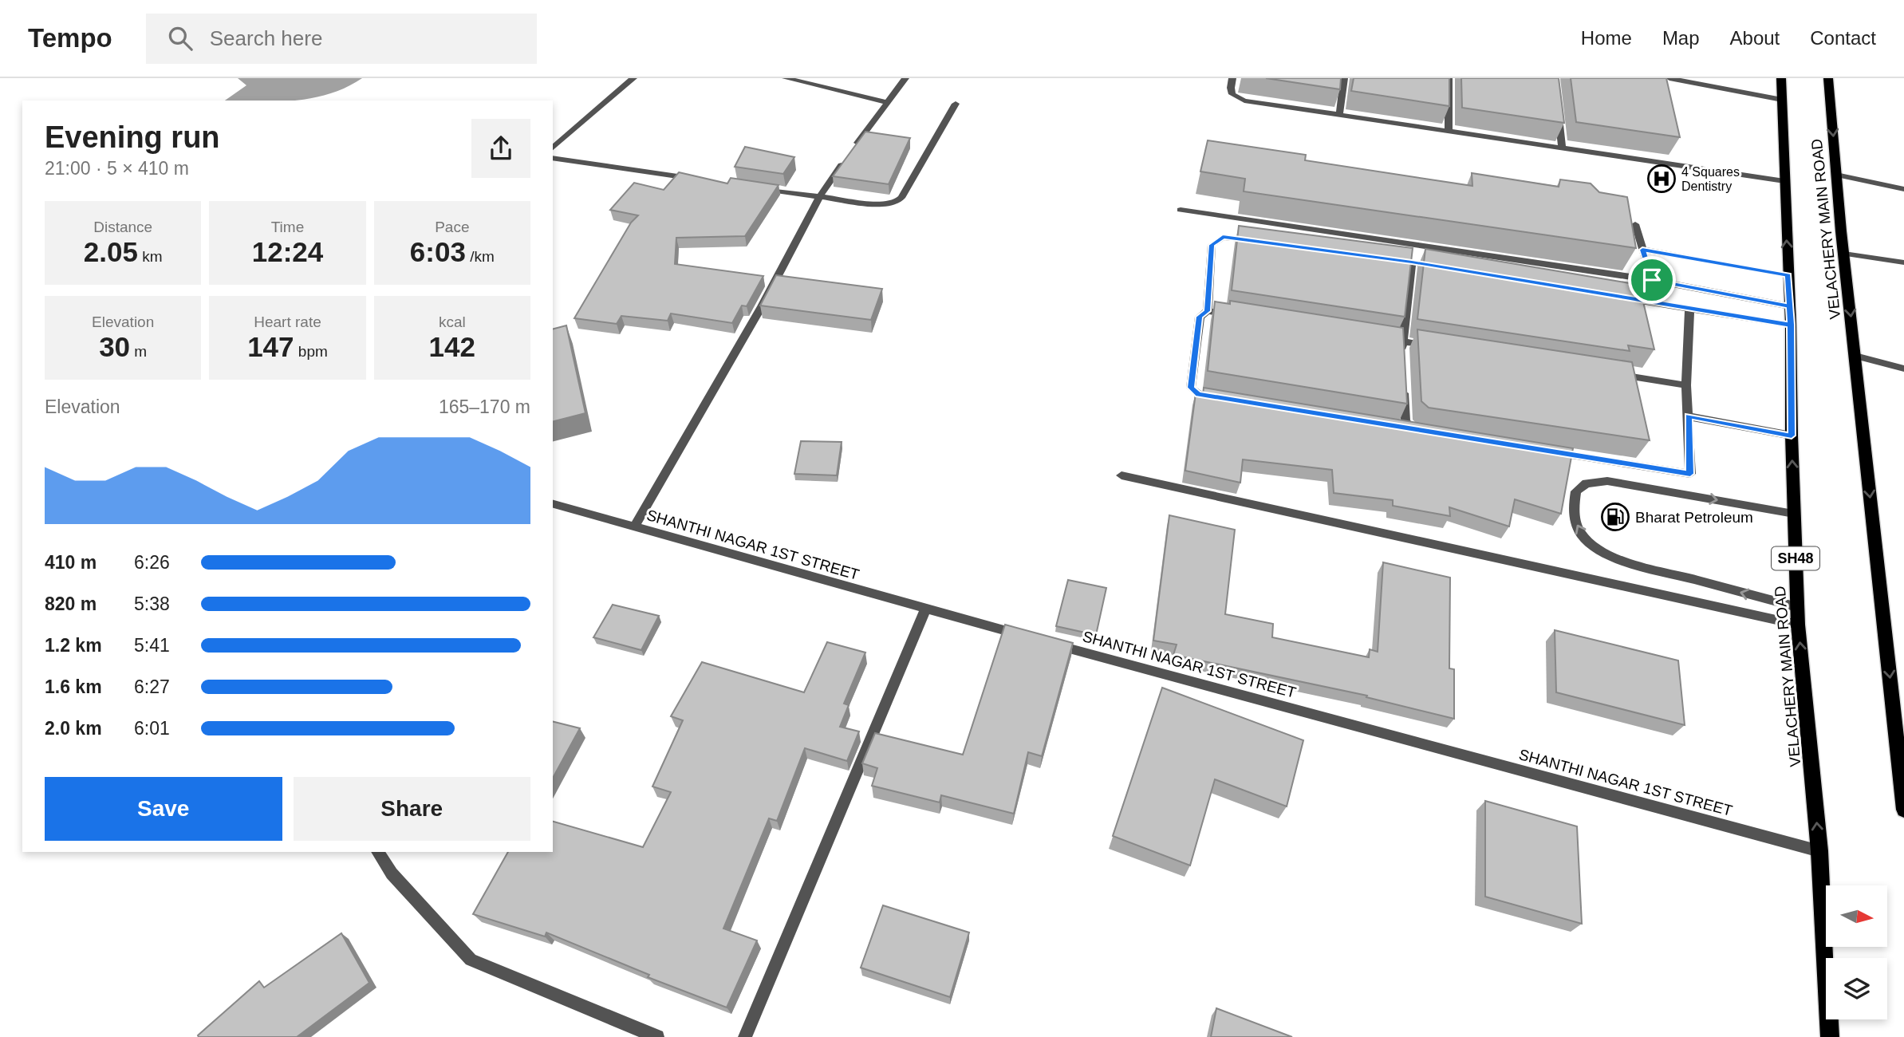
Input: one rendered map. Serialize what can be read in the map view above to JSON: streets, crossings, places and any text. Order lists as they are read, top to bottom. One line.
{"streets":{"main road":["VELACHERY MAIN ROAD","SH48"],"street":["SHANTHI NAGAR 1ST STREET"]},"crossings":[["VELACHERY MAIN ROAD","SHANTHI NAGAR 1ST STREET"]],"places":{"hospital":["4 Squares Dentistry"],"fuel station":["Bharat Petroleum"]},"north":"right","page":{"header":"Tempo","search":"Search here","nav":["Home","Map","About","Contact"],"heading":["Evening run","21:00 · 5 × 410 m"],"stats":[["Distance","2.05 km"],["Time","12:24"],["Pace","6:03 /km"],["Elevation","30 m"],["Heart rate","147 bpm"],["kcal","142"]],"chart":["Elevation","165–170 m"],"list":[{"name":"410 m","note":"6:26"},{"name":"820 m","note":"5:38"},{"name":"1.2 km","note":"5:41"},{"name":"1.6 km","note":"6:27"},{"name":"2.0 km","note":"6:01"}],"buttons":["Save","Share"]}}
